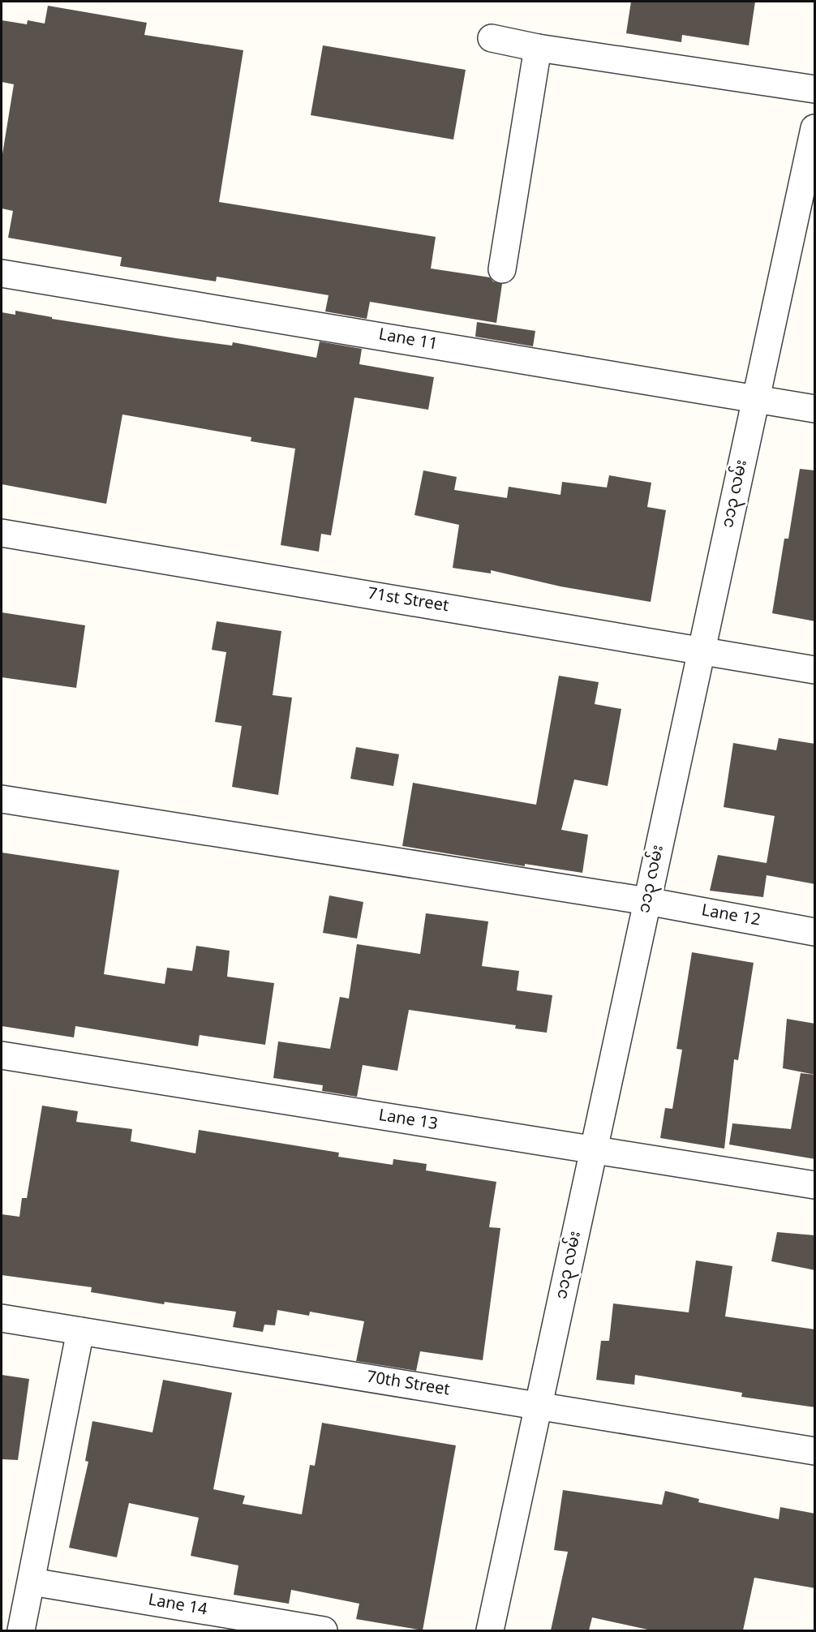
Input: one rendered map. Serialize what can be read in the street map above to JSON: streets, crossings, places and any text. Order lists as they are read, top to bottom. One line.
{"streets":{"street":["Lane 11","၁၁၃ လမ်း","71st Street","Lane 12","Lane 13","70th Street","Lane 14"]},"crossings":[["Lane 11","၁၁၃ လမ်း"],["၁၁၃ လမ်း","71st Street"],["၁၁၃ လမ်း","Lane 12"],["၁၁၃ လမ်း","Lane 13"],["၁၁၃ လမ်း","70th Street"]]}
